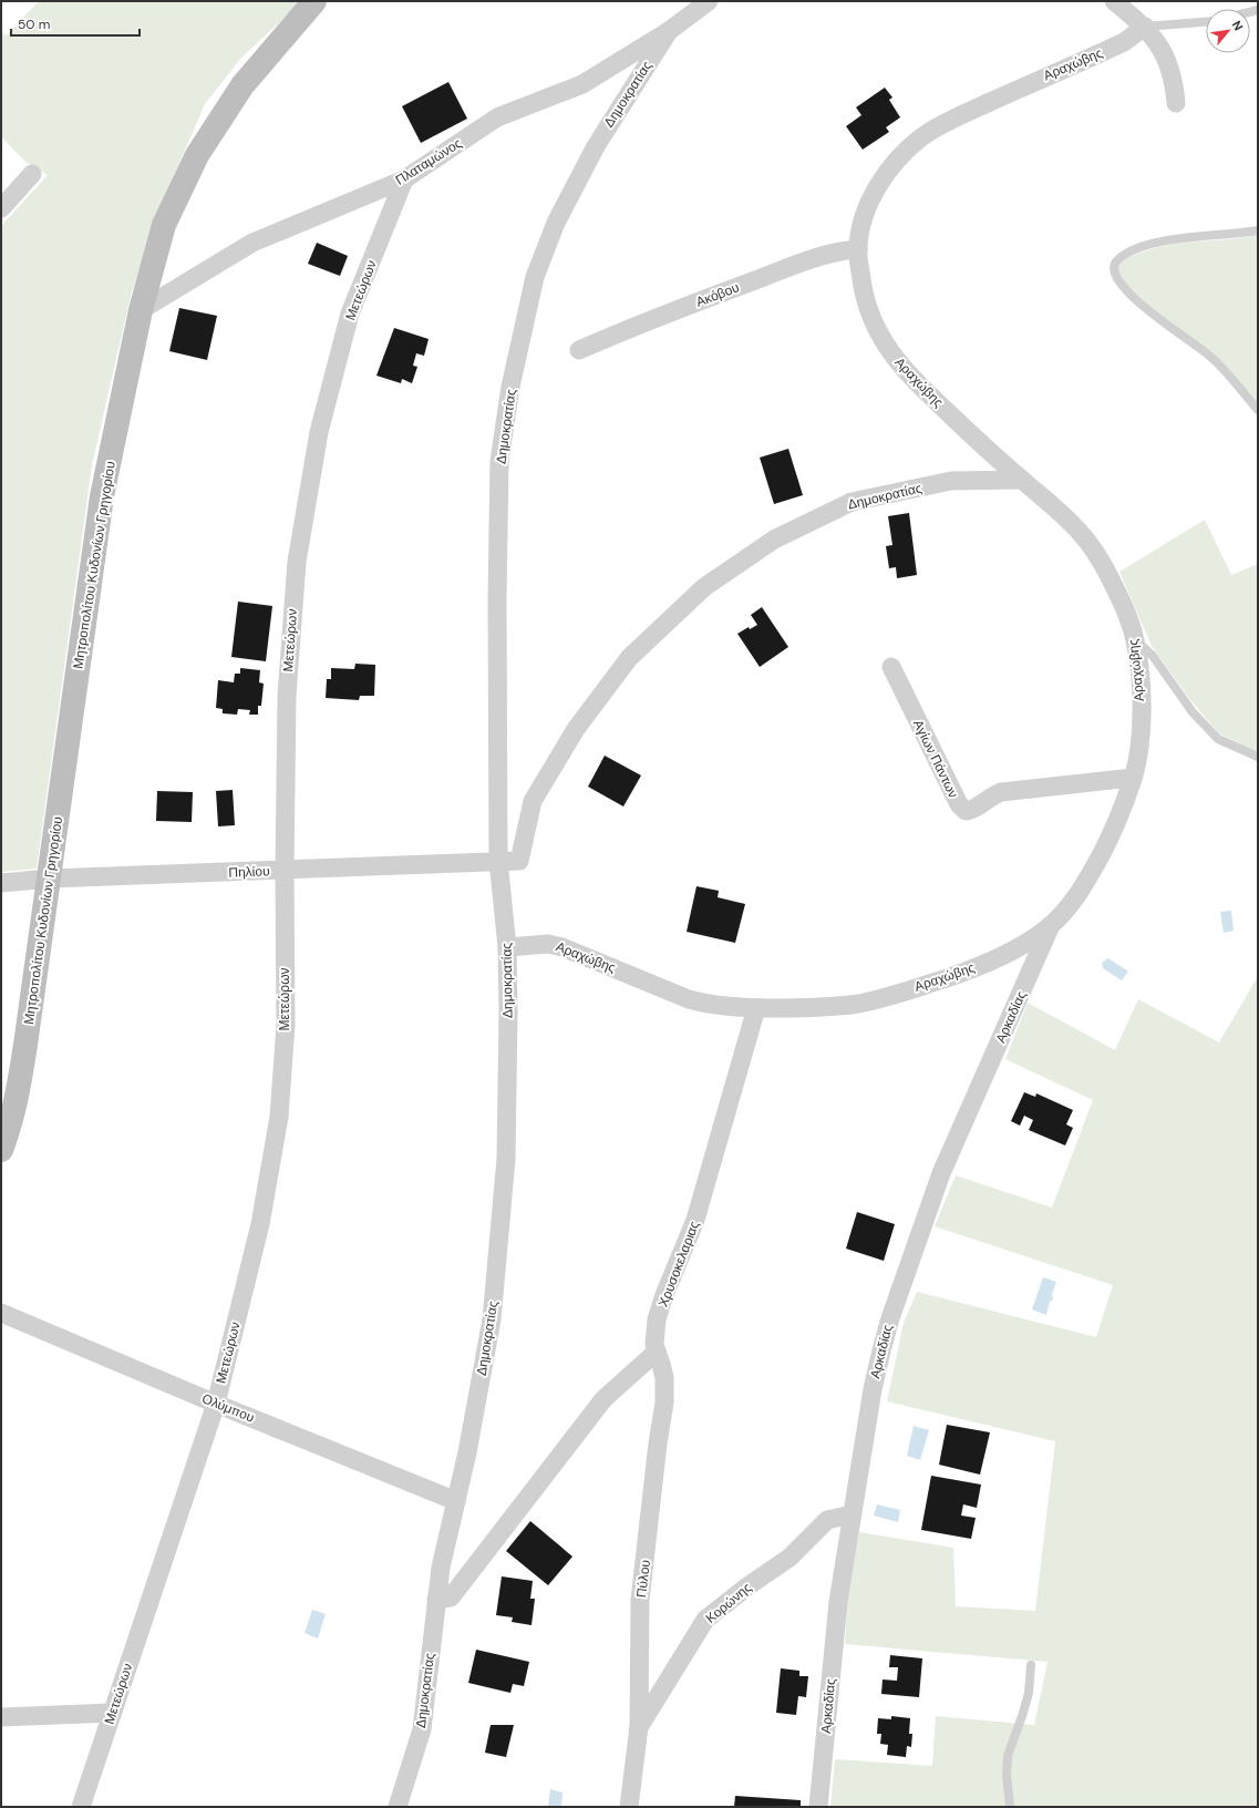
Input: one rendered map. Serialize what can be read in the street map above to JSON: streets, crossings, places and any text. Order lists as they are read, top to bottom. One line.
{"streets":{"street":["Αραχώβης","Δημοκρατίας","Πλαταμώνος","Μετεώρων","Ακόβου","Μητροπολίτου Κυδονίων Γρηγορίου","Αγίων Πάντων","Πηλίου","Αρκαδίας","Χρυσοκελαριας","Ολύμπου","Πύλου","Κορώνης"]},"crossings":[["Αραχώβης","Δημοκρατίας"],["Αραχώβης","Ακόβου"],["Αραχώβης","Αγίων Πάντων"],["Αραχώβης","Αρκαδίας"],["Αραχώβης","Χρυσοκελαριας"],["Δημοκρατίας","Πλαταμώνος"],["Δημοκρατίας","Πηλίου"],["Δημοκρατίας","Ολύμπου"],["Πλαταμώνος","Μετεώρων"],["Πλαταμώνος","Μητροπολίτου Κυδονίων Γρηγορίου"],["Μετεώρων","Πηλίου"],["Μετεώρων","Ολύμπου"],["Μητροπολίτου Κυδονίων Γρηγορίου","Πηλίου"],["Αρκαδίας","Κορώνης"],["Χρυσοκελαριας","Πύλου"],["Πύλου","Κορώνης"]],"scale_bar":"50 m","north":"top right"}
